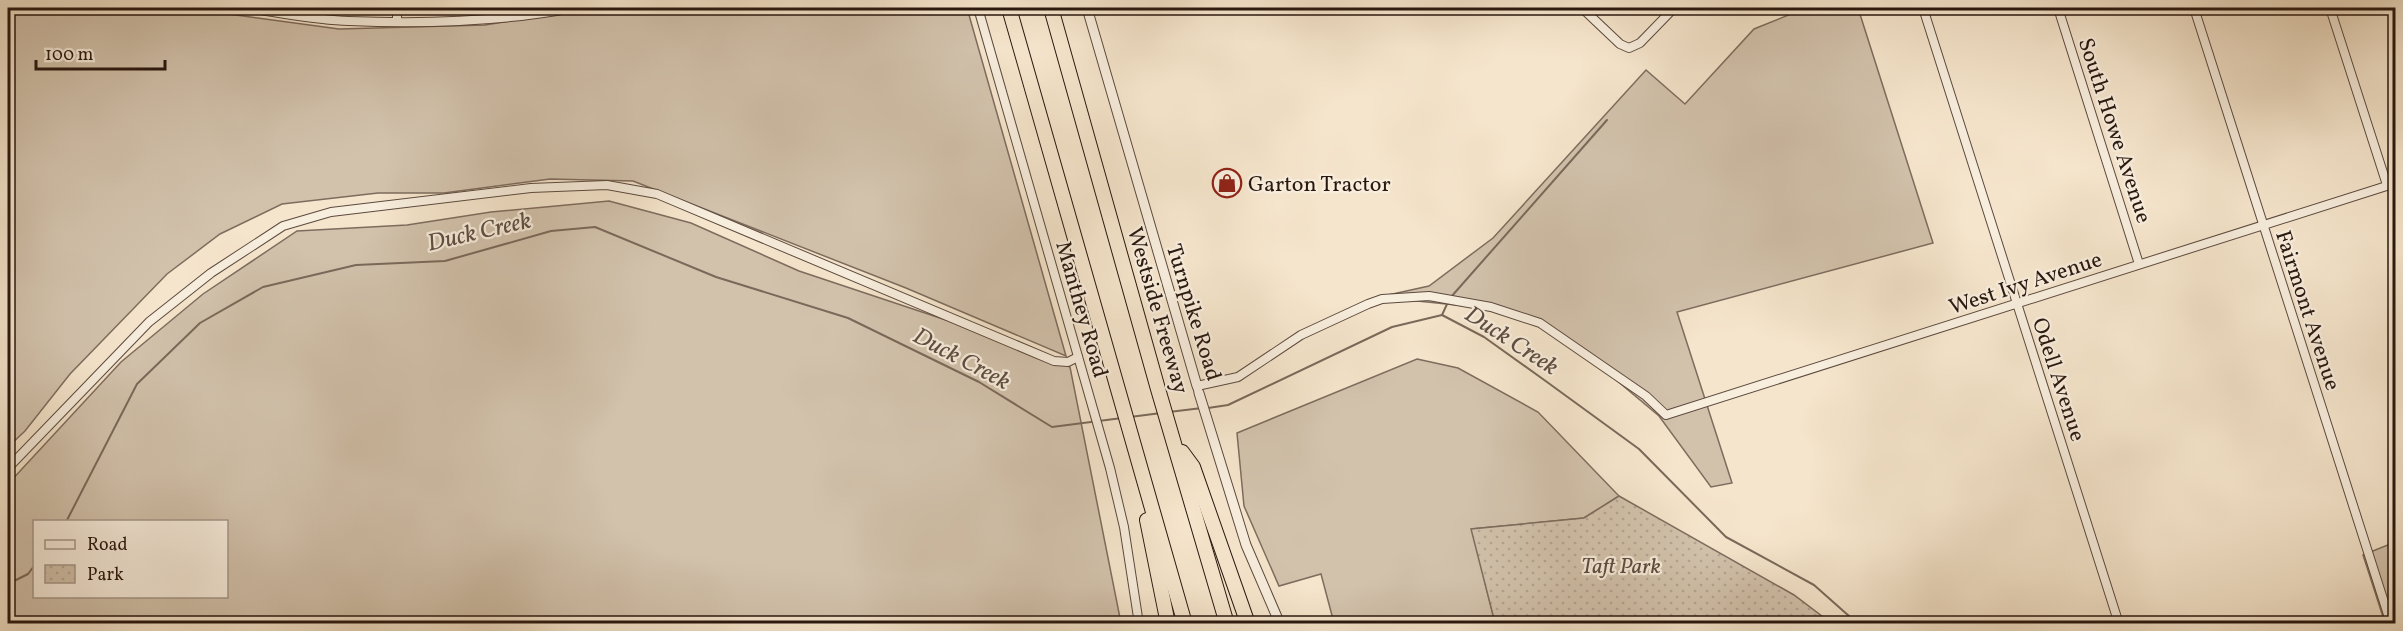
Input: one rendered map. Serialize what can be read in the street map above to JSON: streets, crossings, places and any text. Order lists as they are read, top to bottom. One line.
{"streets":{"highway":["Westside Freeway"],"street":["South Howe Avenue","West Ivy Avenue","Manthey Road","Fairmont Avenue","Turnpike Road","Odell Avenue"]},"crossings":[["South Howe Avenue","West Ivy Avenue"],["West Ivy Avenue","Fairmont Avenue"],["West Ivy Avenue","Turnpike Road"],["West Ivy Avenue","Odell Avenue"]],"water":["Duck Creek"],"parks":["Taft Park"],"places":{"shop":["Garton Tractor"]},"legend":["Road","Park"],"scale_bar":"100 m"}
